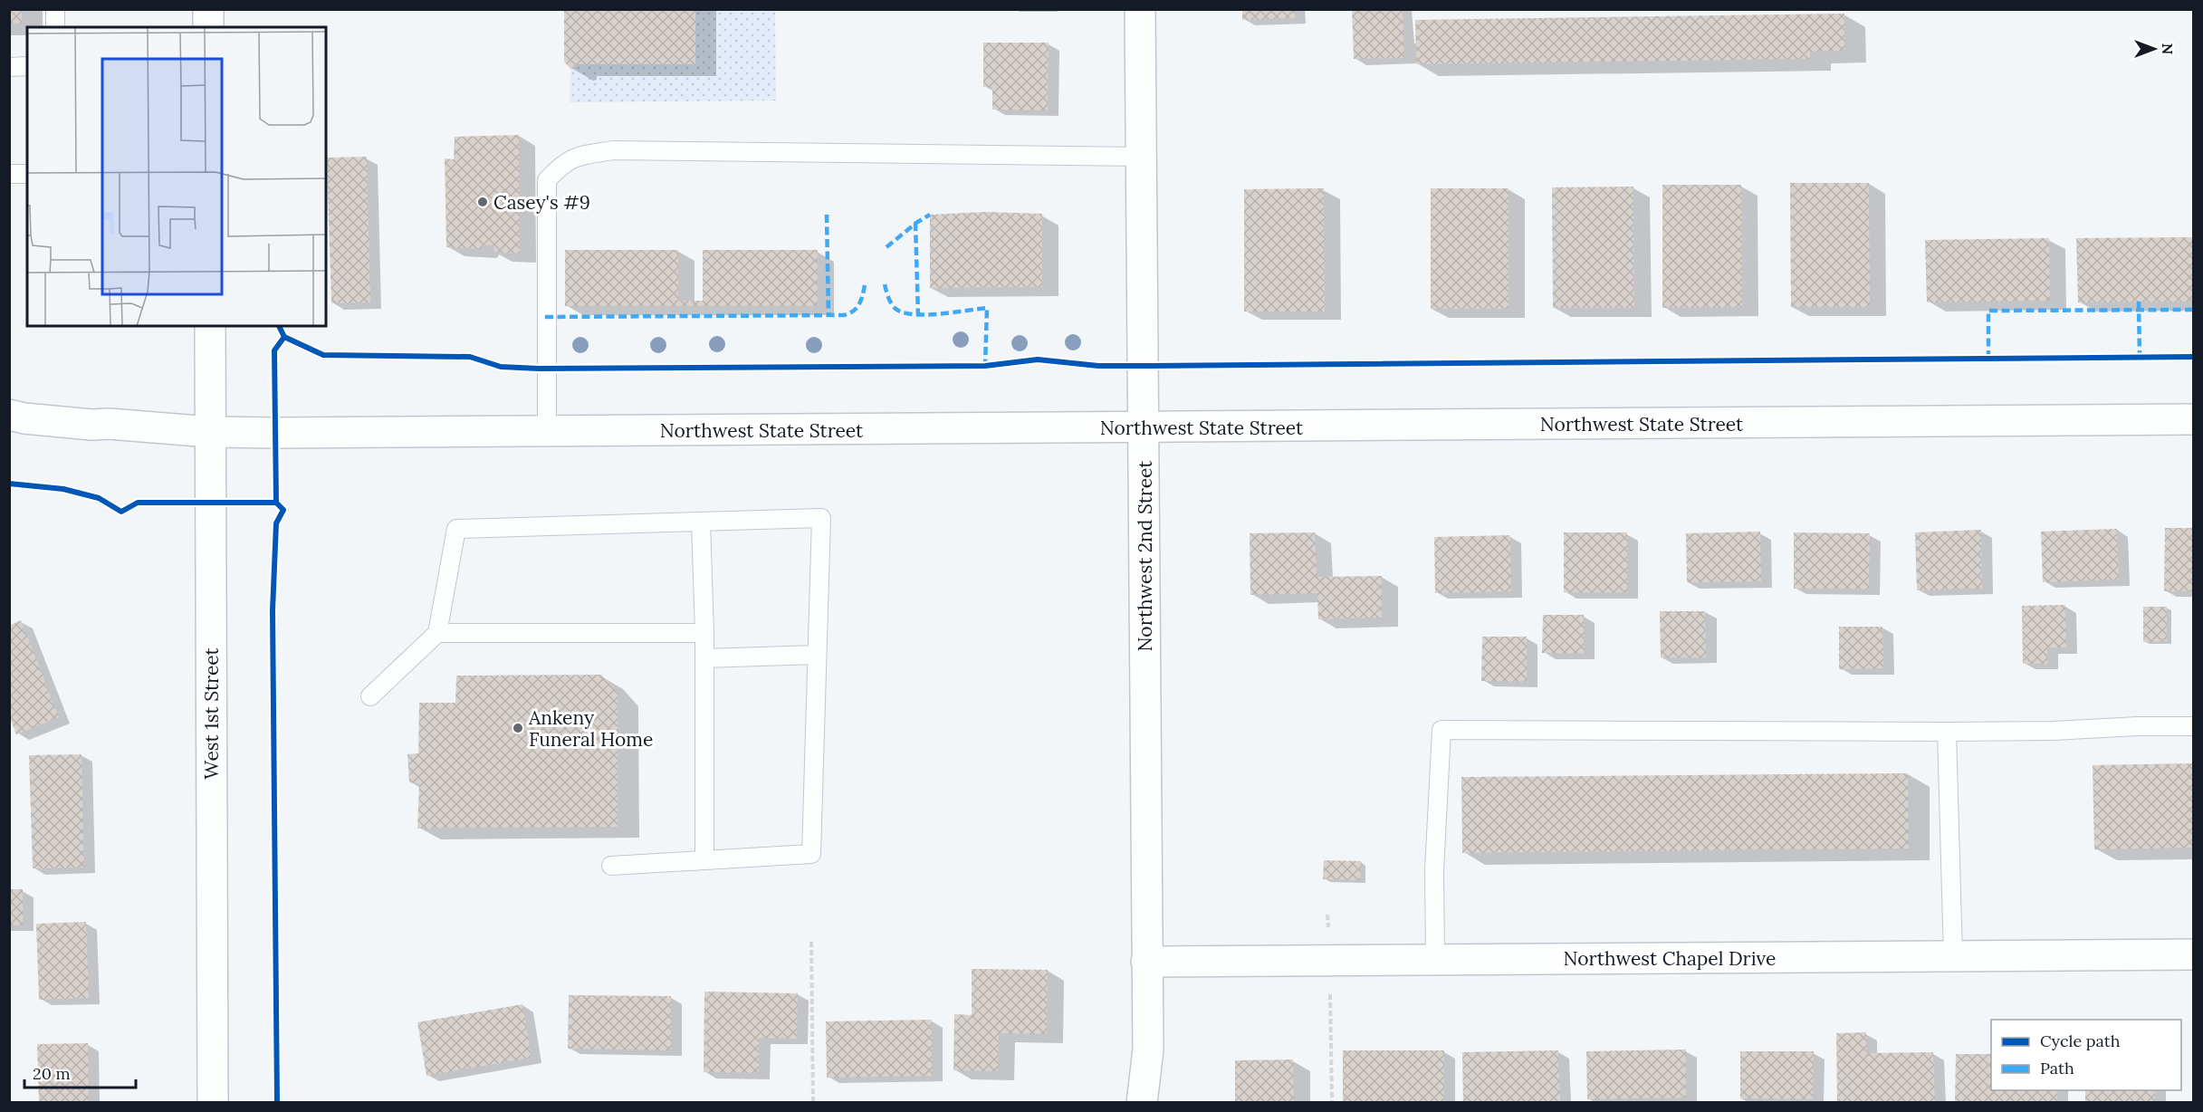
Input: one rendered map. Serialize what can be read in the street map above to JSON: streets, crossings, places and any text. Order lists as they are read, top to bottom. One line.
{"streets":{"main road":["Northwest State Street","Northwest 2nd Street","West 1st Street","Northwest Chapel Drive"]},"crossings":[["Northwest State Street","Northwest 2nd Street"],["Northwest State Street","West 1st Street"],["Northwest 2nd Street","Northwest Chapel Drive"]],"places":["Casey's #9","Ankeny Funeral Home"],"legend":["Cycle path","Path"],"scale_bar":"20 m","north":"right"}
